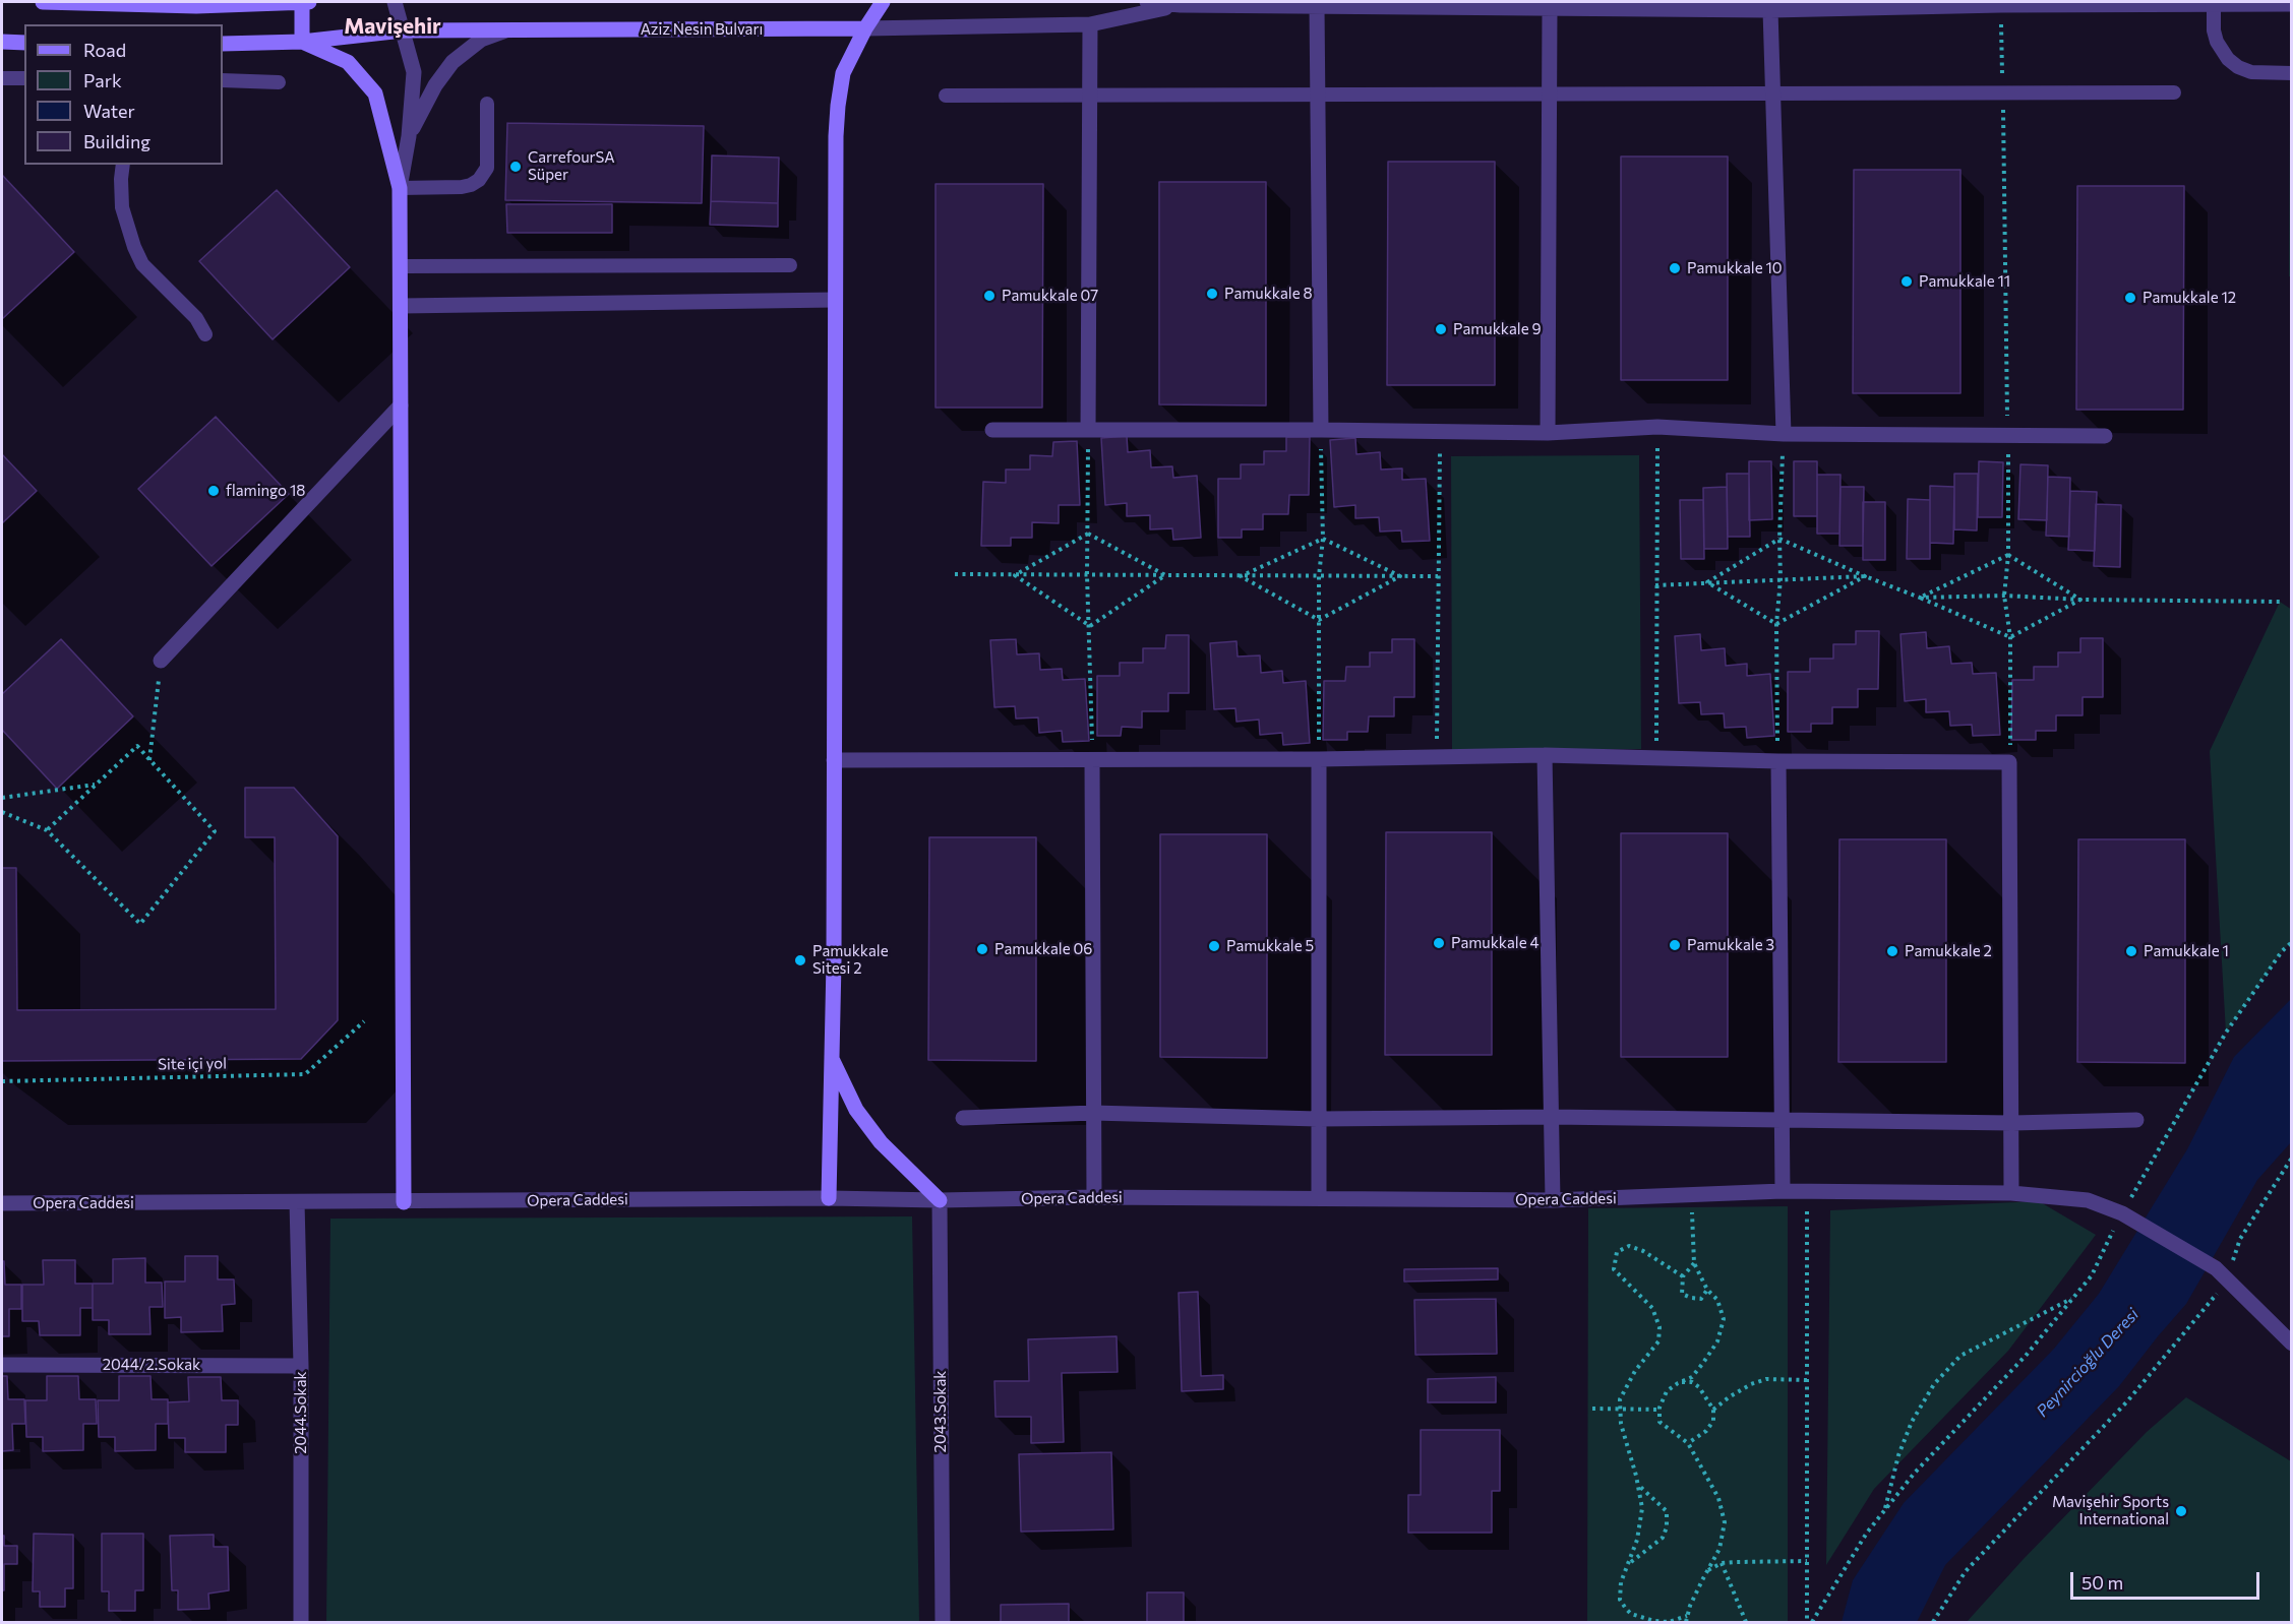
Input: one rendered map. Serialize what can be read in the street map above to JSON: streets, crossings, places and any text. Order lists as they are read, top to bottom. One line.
{"streets":{"street":["Aziz Nesin Bulvarı","Opera Caddesi","2044/2.Sokak","2043.Sokak","2044.Sokak"],"path":["Site içi yol"]},"crossings":[["Opera Caddesi","2043.Sokak"],["Opera Caddesi","2044.Sokak"],["2044/2.Sokak","2044.Sokak"]],"districts":["Mavişehir"],"water":["Peynircioğlu Deresi"],"places":["CarrefourSA Süper","Pamukkale 10","Pamukkale 11","Pamukkale 8","Pamukkale 07","Pamukkale 12","Pamukkale 9","flamingo 18","Pamukkale 4","Pamukkale 3","Pamukkale 5","Pamukkale 06","Pamukkale 2","Pamukkale 1","Pamukkale Sitesi 2","Mavişehir Sports International"],"legend":["Road","Park","Water","Building"],"scale_bar":"50 m"}
